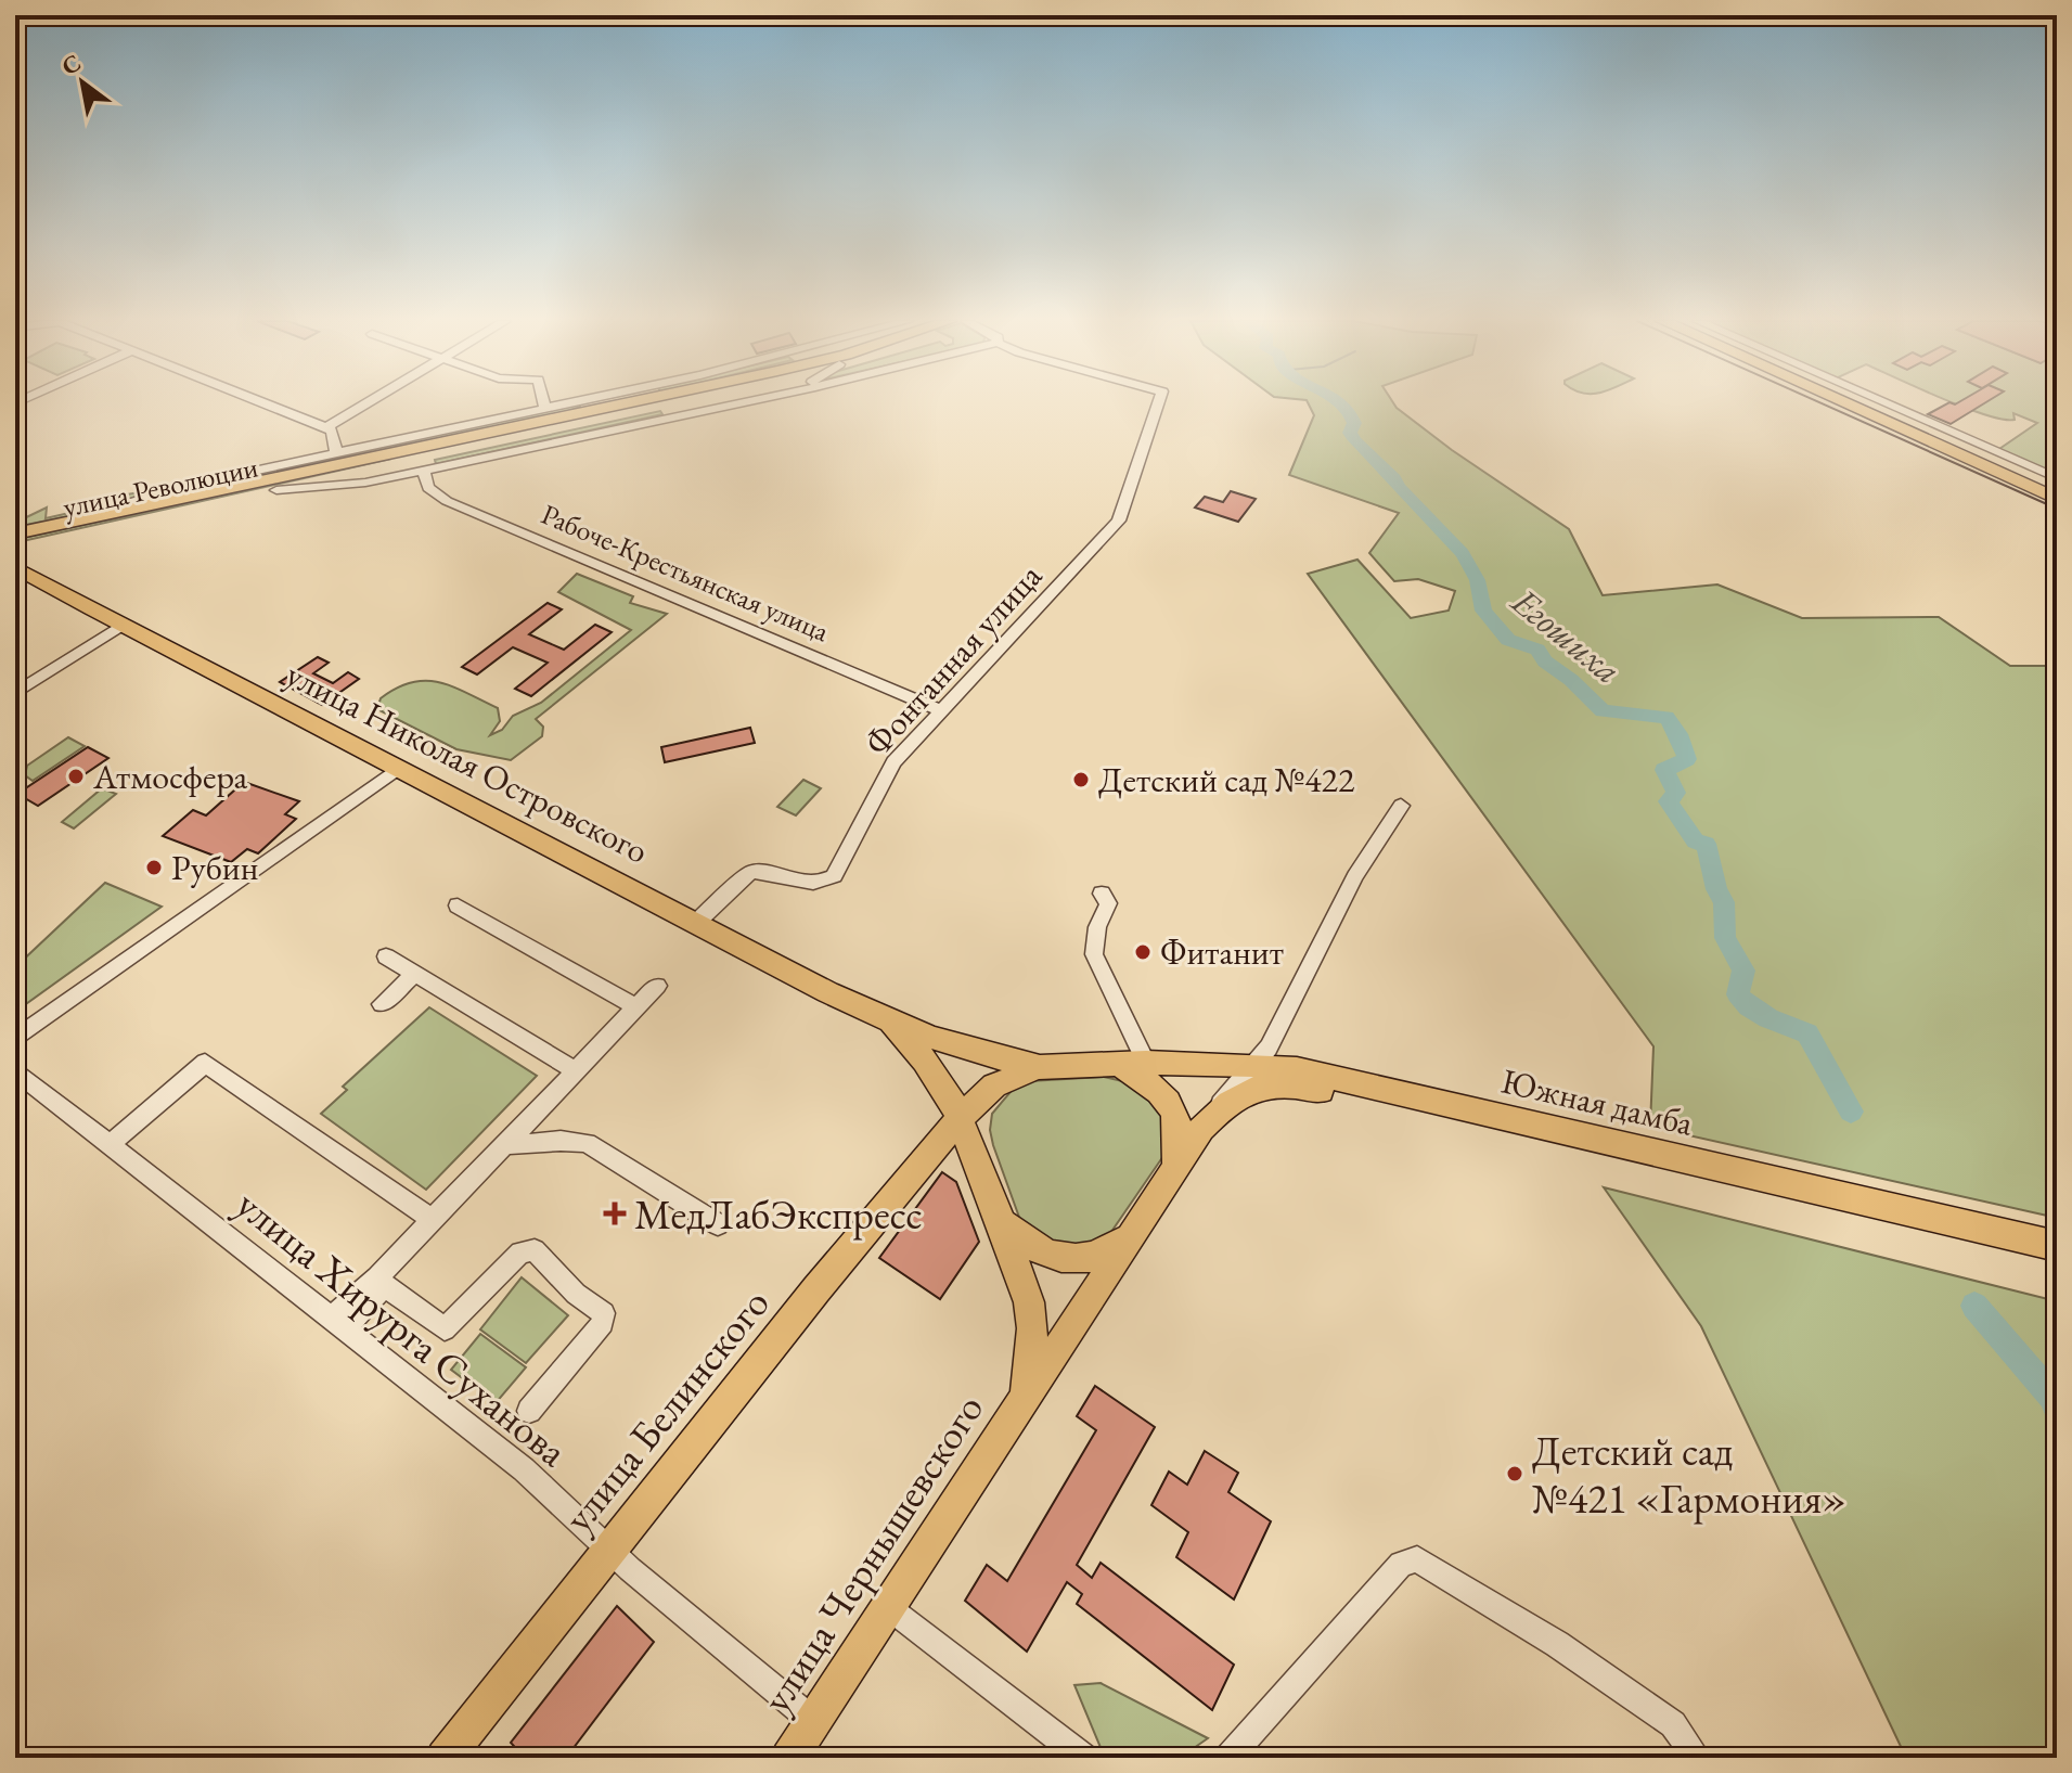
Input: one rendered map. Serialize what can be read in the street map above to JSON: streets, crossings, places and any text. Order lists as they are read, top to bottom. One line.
{"streets":{"main road":["улица Революции","улица Николая Островского","Южная дамба","улица Белинского","улица Чернышевского"],"street":["Рабоче-Крестьянская улица","Фонтанная улица","улица Хирурга Суханова"]},"crossings":[["Рабоче-Крестьянская улица","Фонтанная улица"],["Фонтанная улица","улица Николая Островского"],["улица Николая Островского","Южная дамба"],["улица Николая Островского","улица Белинского"],["улица Николая Островского","улица Чернышевского"],["Южная дамба","улица Белинского"],["Южная дамба","улица Чернышевского"],["улица Хирурга Суханова","улица Белинского"],["улица Хирурга Суханова","улица Чернышевского"],["улица Белинского","улица Чернышевского"]],"water":["Егошиха"],"places":{"other":["Атмосфера","Детский сад №422","Рубин","Фитанит","Детский сад №421 «Гармония»"],"health":["МедЛабЭкспресс"]},"north":"top left"}
